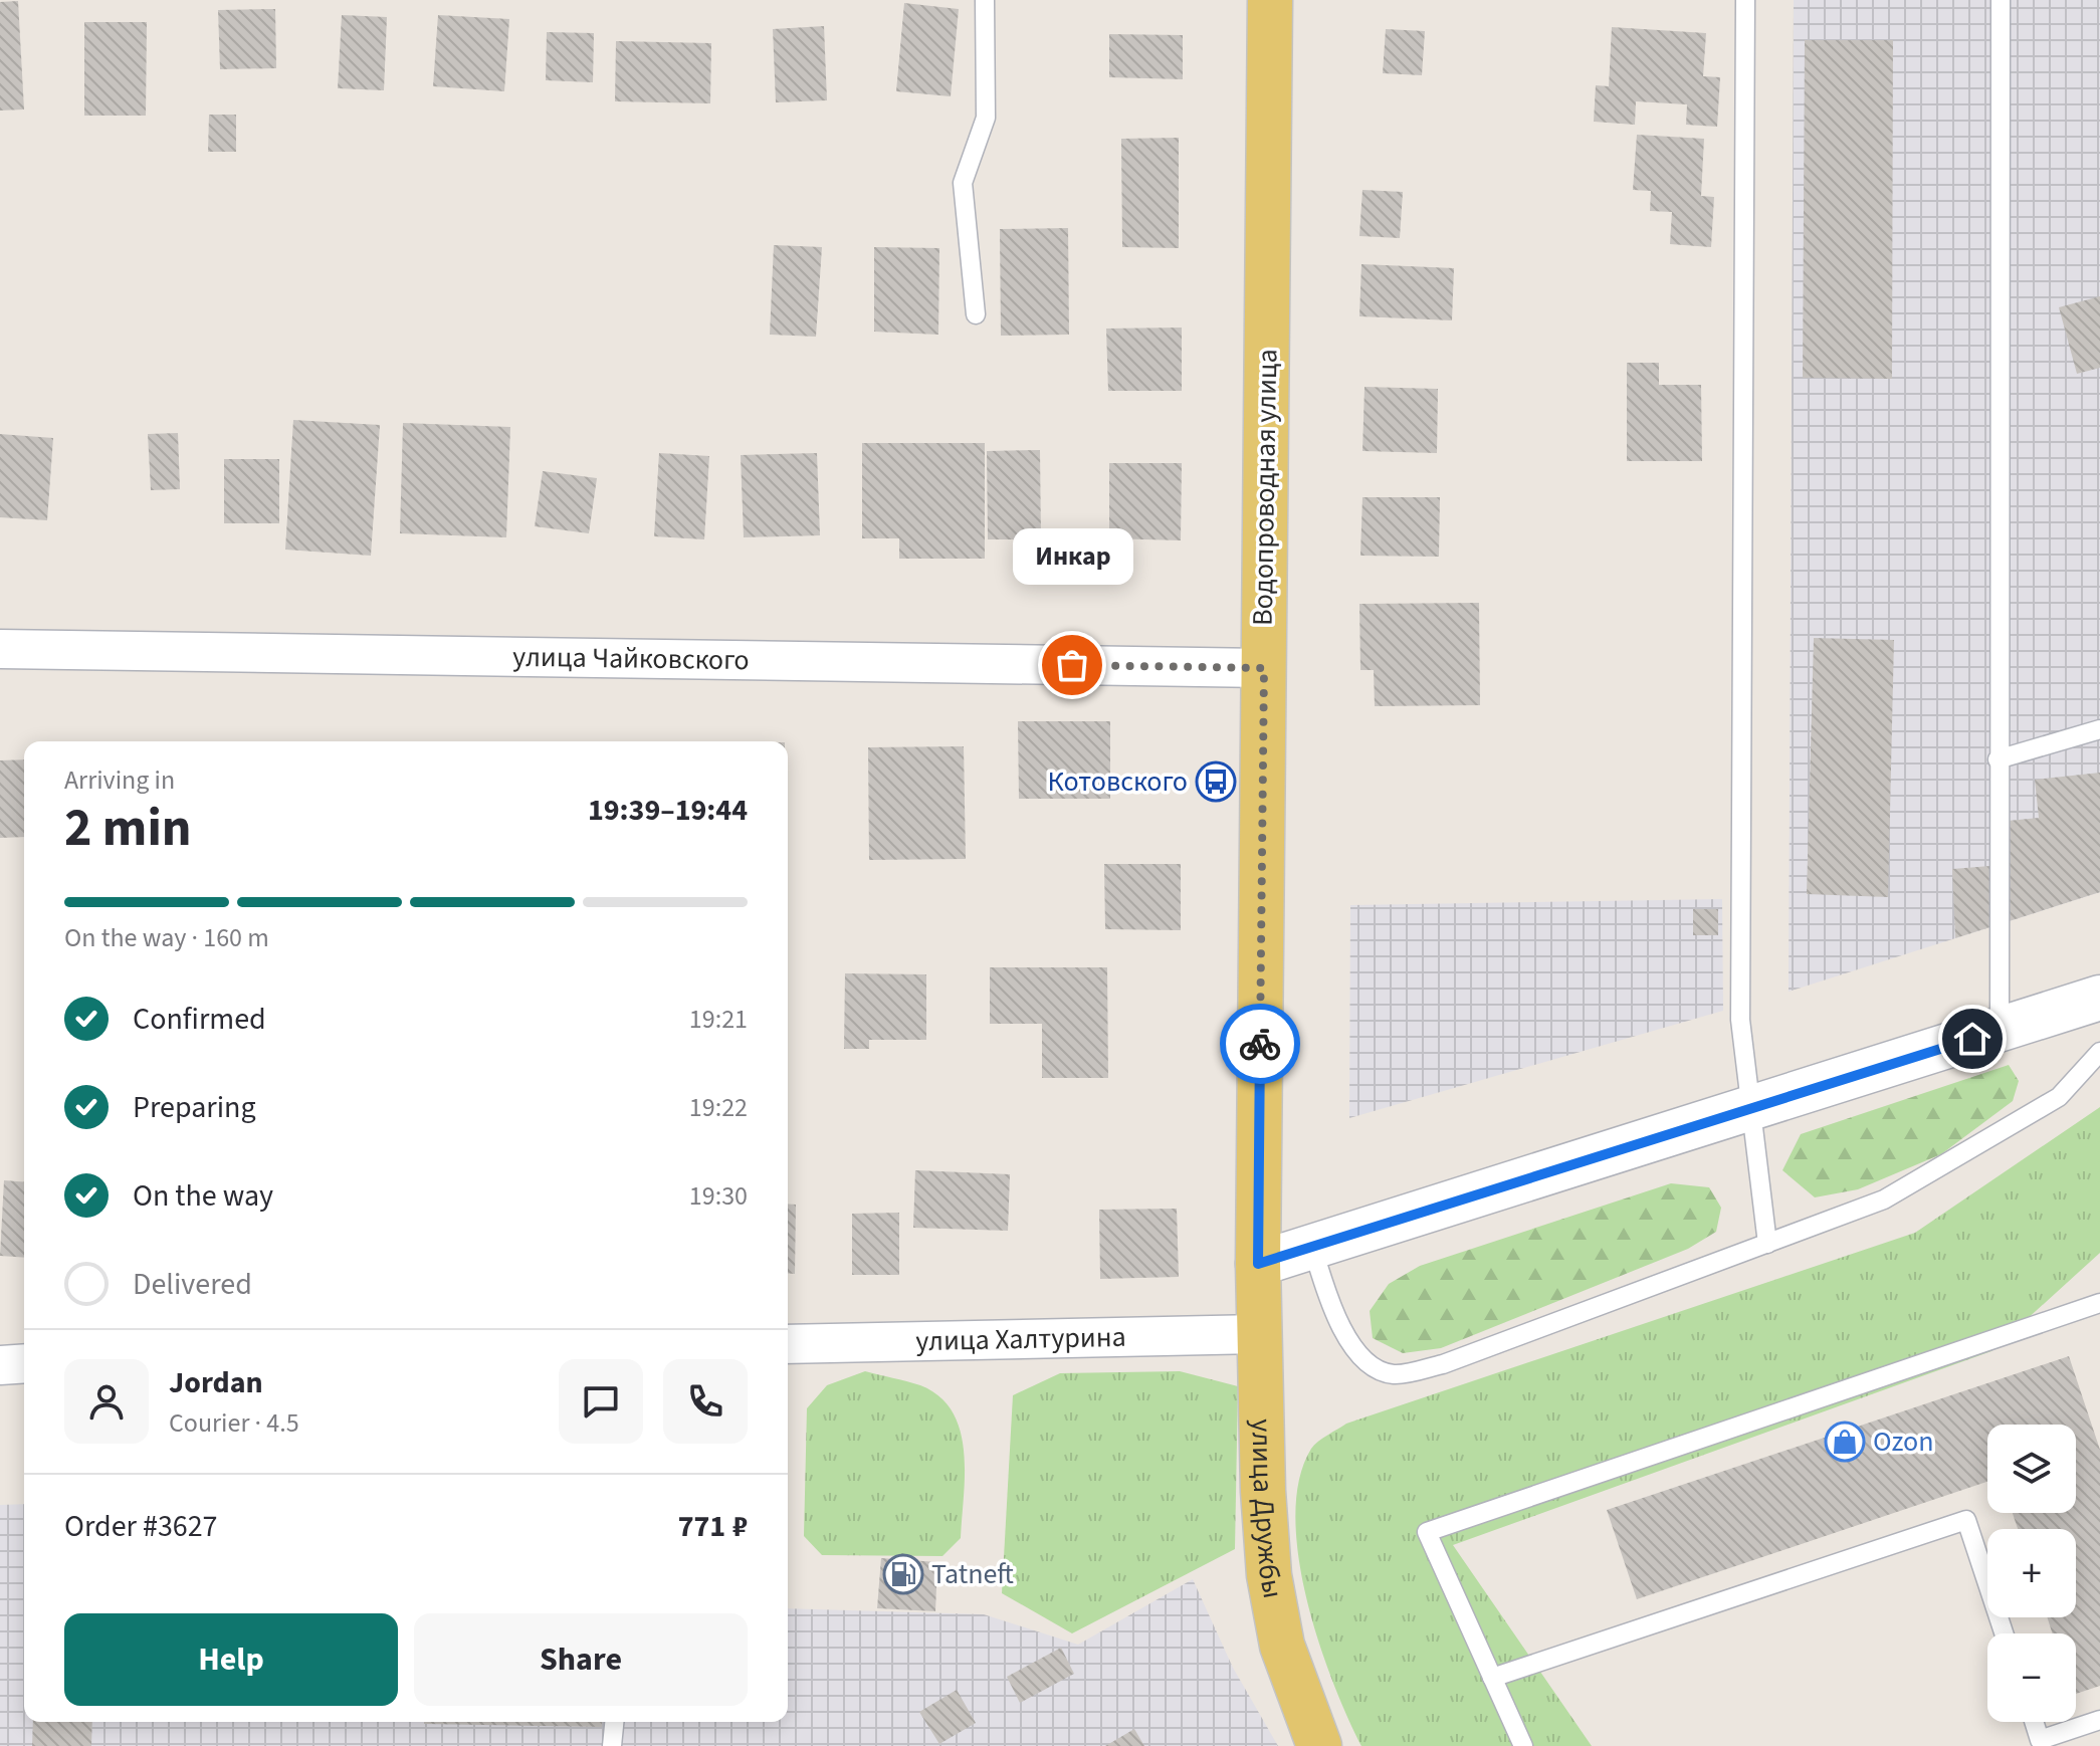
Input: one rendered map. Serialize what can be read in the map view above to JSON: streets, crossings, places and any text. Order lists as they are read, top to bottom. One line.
{"streets":{"main road":["Водопроводная улица","улица Дружбы"],"street":["улица Чайковского","улица Халтурина"]},"crossings":[["Водопроводная улица","улица Чайковского"],["Водопроводная улица","улица Дружбы"],["улица Халтурина","улица Дружбы"]],"places":{"other":["Инкар"],"bus stop":["Котовского"],"shop":["Ozon"],"fuel station":["Tatneft"]},"page":{"bubble":"Инкар","heading":["2 min","Arriving in","19:39–19:44"],"panel":["Jordan","Courier · 4.5","Order #3627","771 ₽"],"bar":"On the way · 160 m","list":[["Confirmed","19:21"],["Preparing","19:22"],["On the way","19:30"],"Delivered"],"map_buttons":["+","−"],"buttons":["Help","Share"]}}
